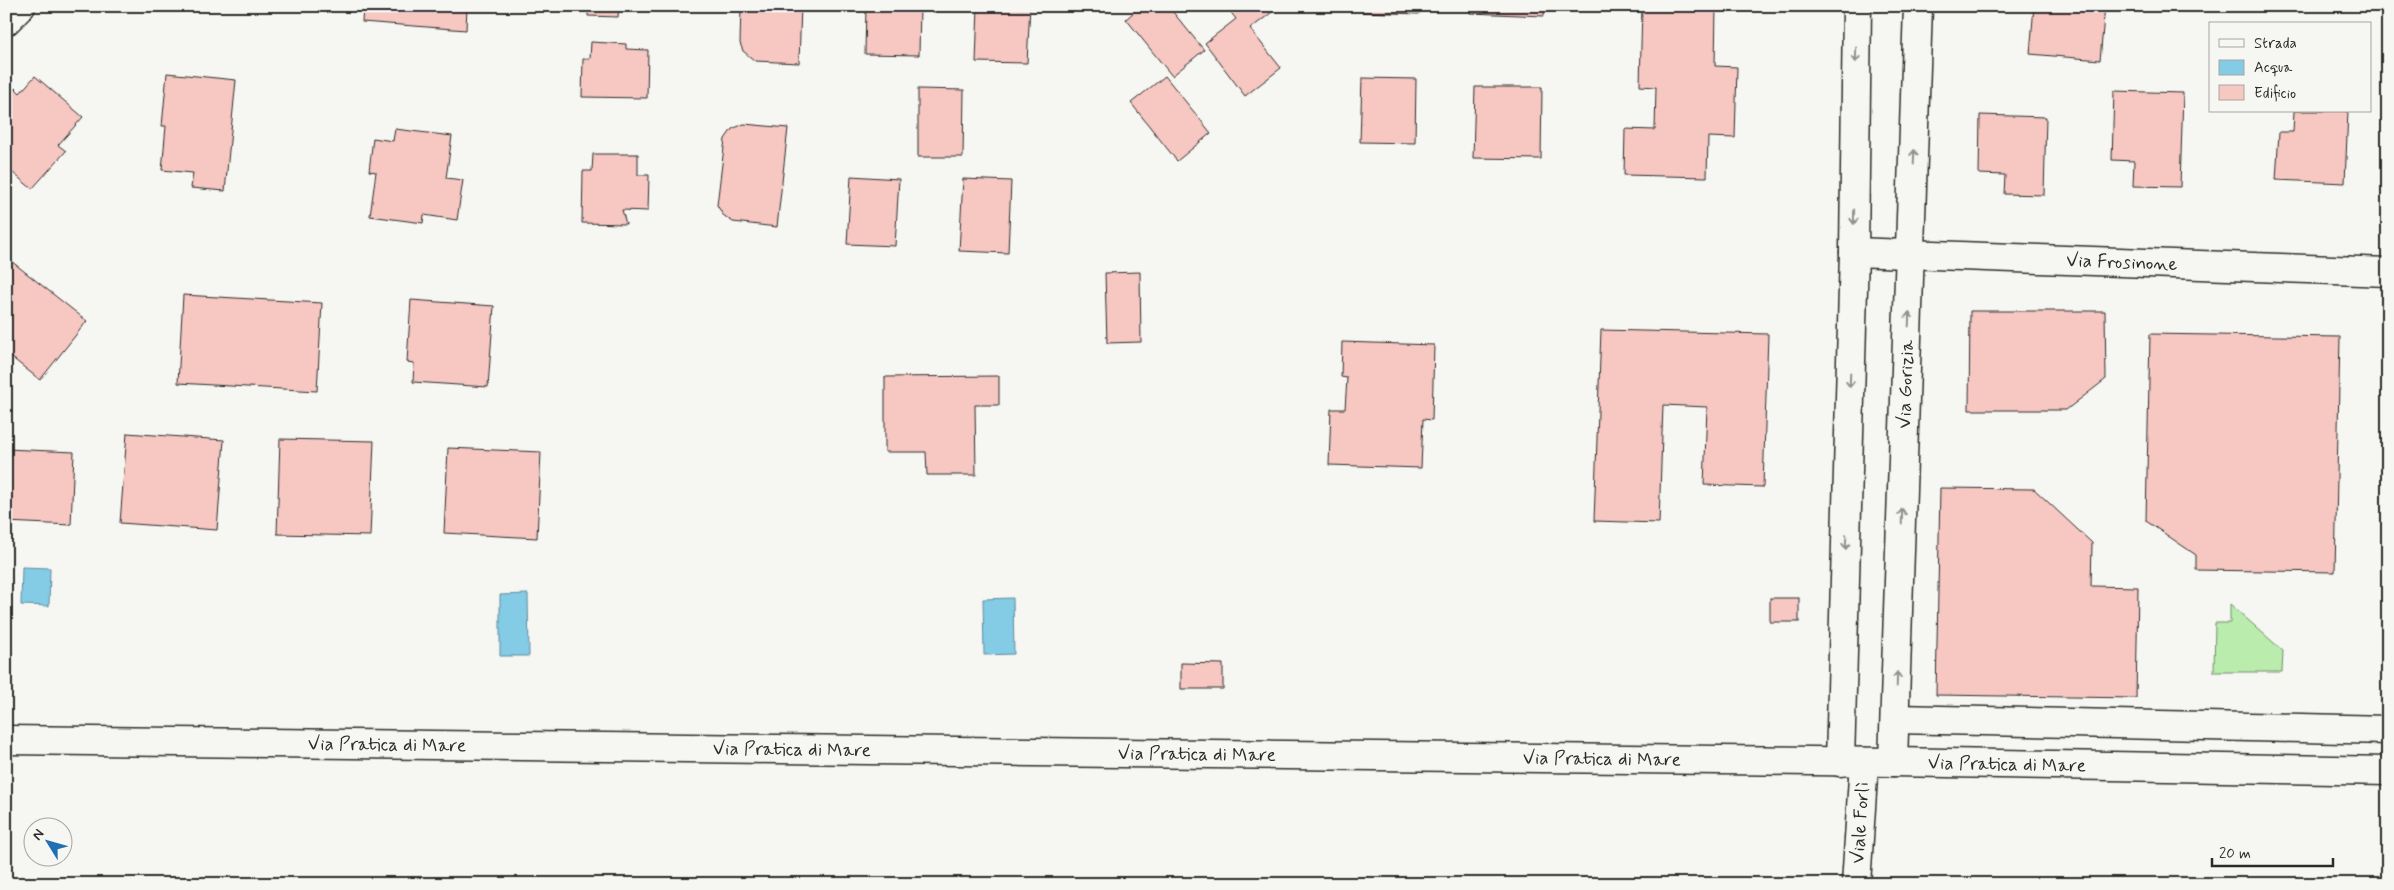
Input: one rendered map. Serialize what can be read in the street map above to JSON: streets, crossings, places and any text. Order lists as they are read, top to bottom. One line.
{"streets":{"street":["Via Frosinone","Via Gorizia","Via Pratica di Mare","Viale Forlì"]},"crossings":[["Via Frosinone","Via Gorizia"],["Via Gorizia","Via Pratica di Mare"],["Via Pratica di Mare","Viale Forlì"]],"legend":["Strada","Acqua","Edificio"],"scale_bar":"20 m","north":"top left"}
